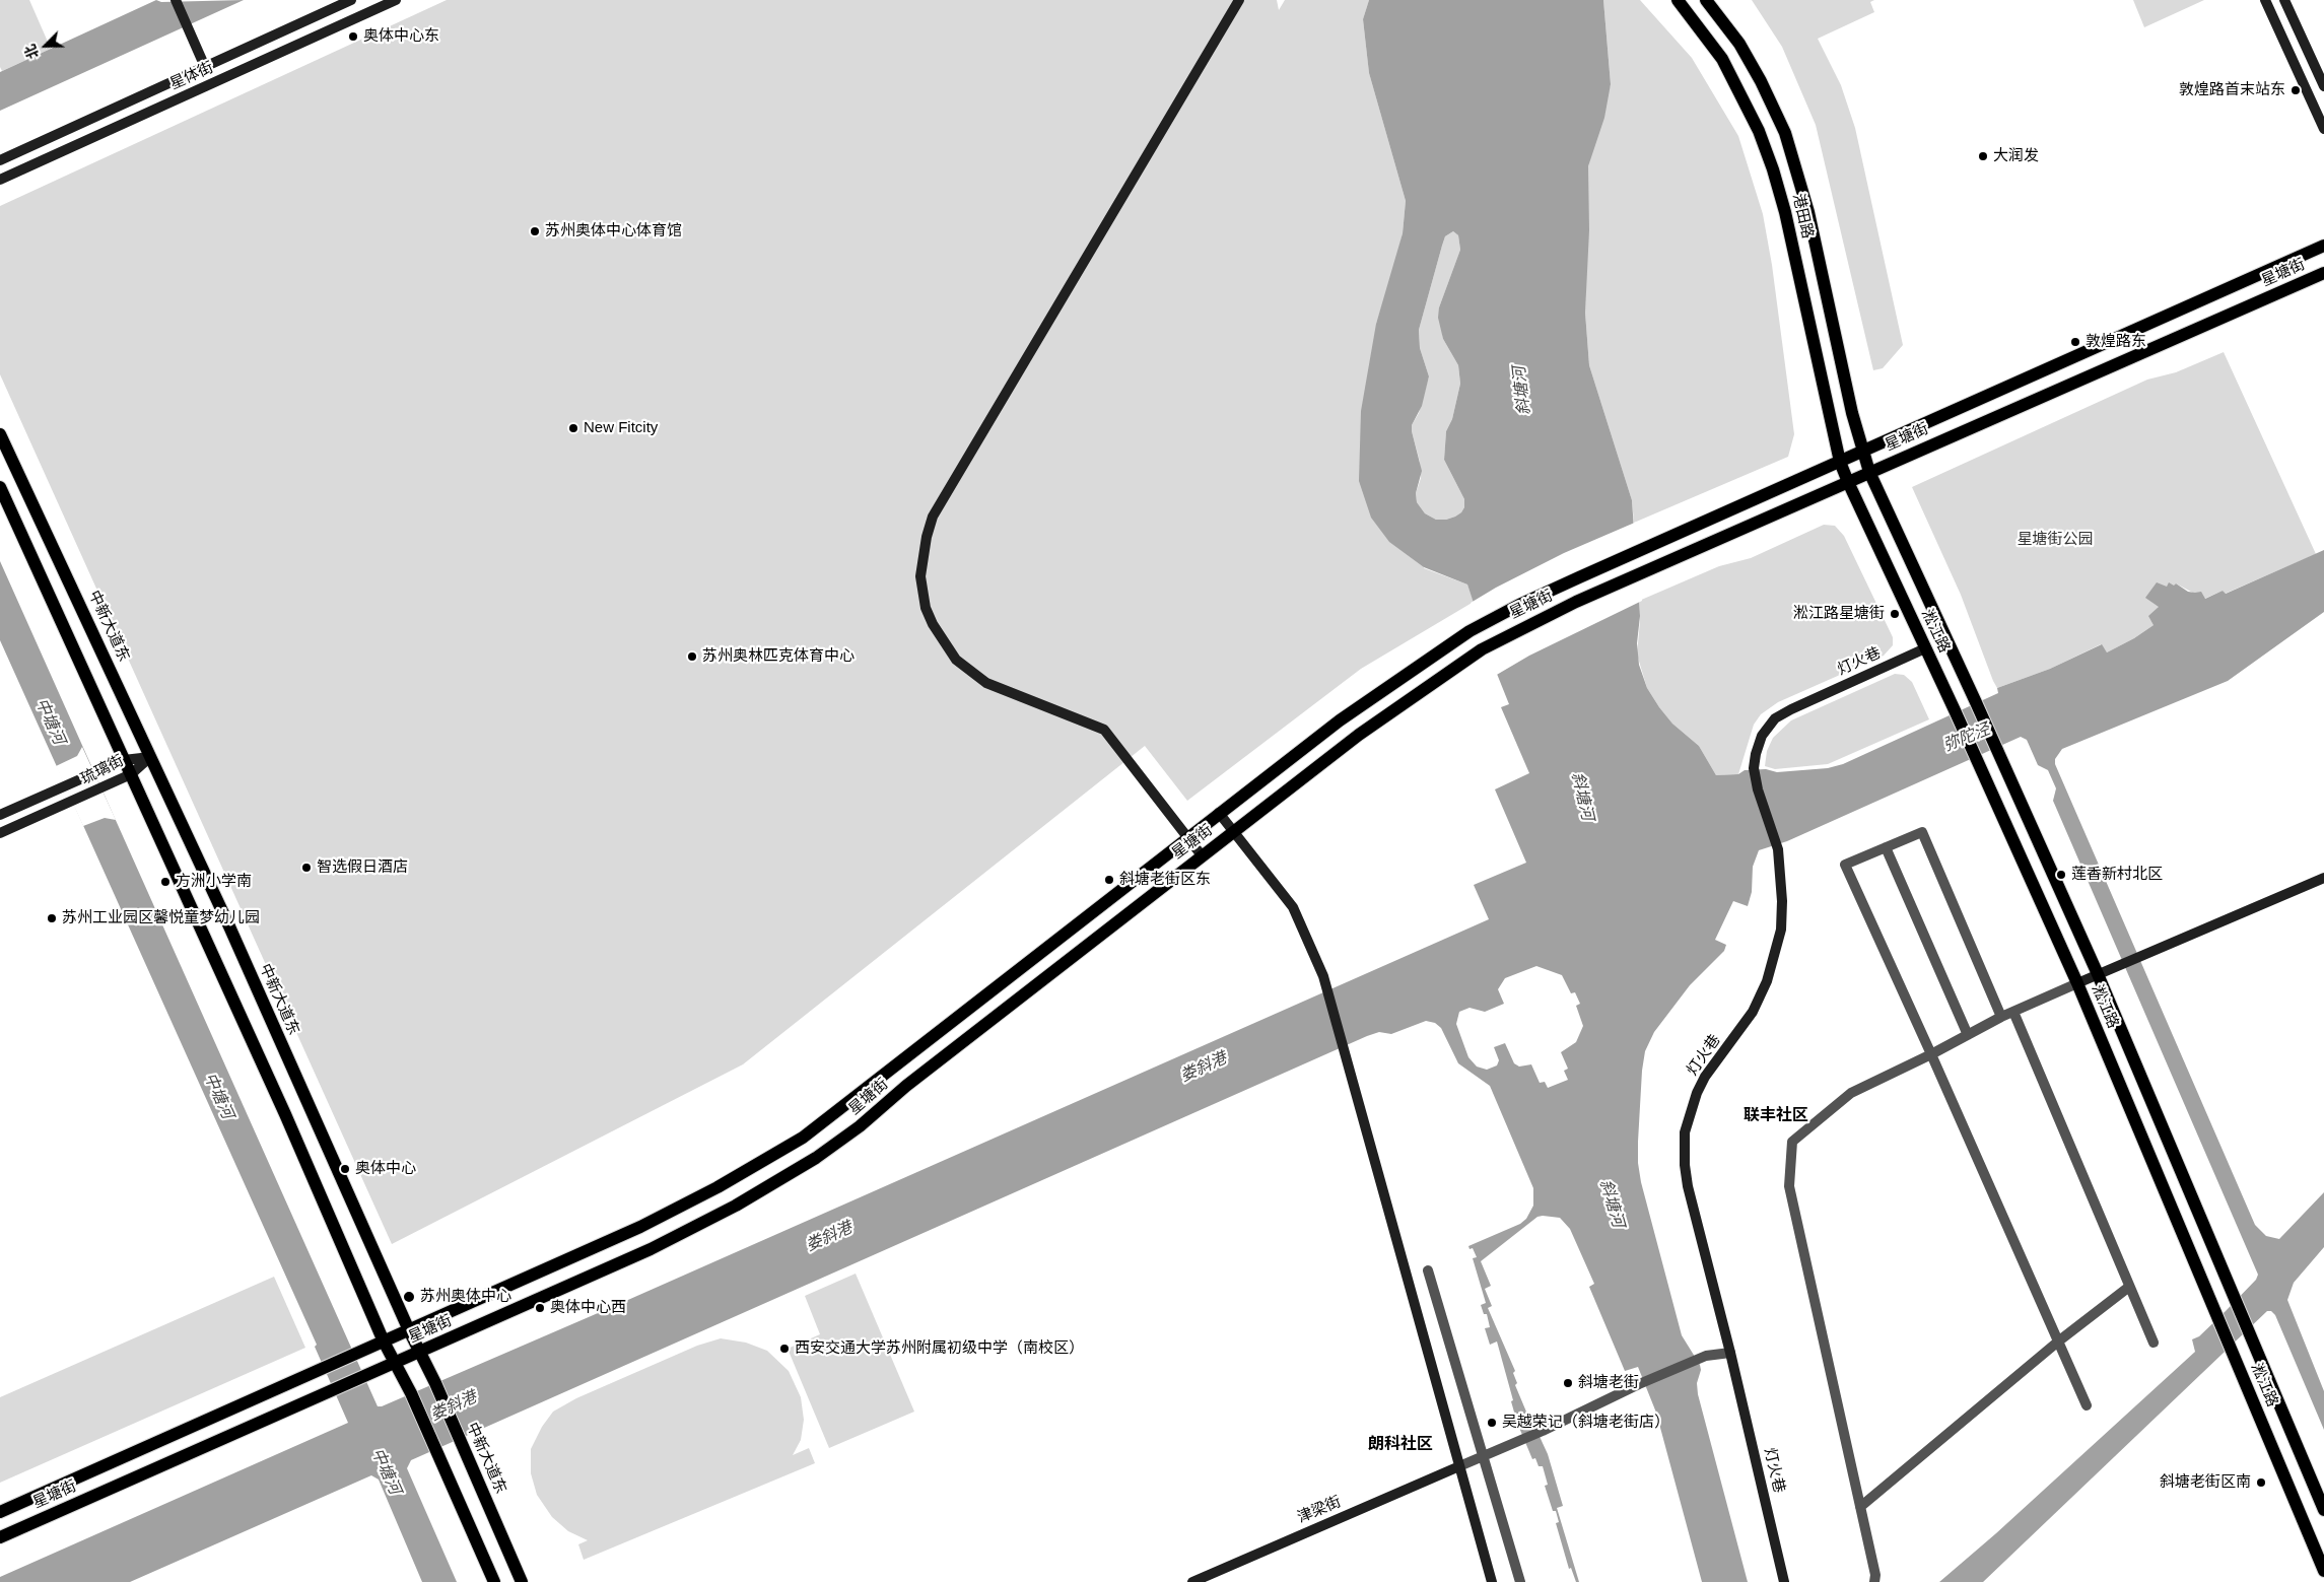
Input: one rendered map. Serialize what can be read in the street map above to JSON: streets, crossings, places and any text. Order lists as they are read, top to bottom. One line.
{"streets":{"main road":["港田路","星塘街","中新大道东","淞江路"],"street":["星体街","灯火巷","琉璃街","津梁街"]},"crossings":[["港田路","星塘街"],["港田路","淞江路"],["星塘街","中新大道东"],["星塘街","淞江路"],["中新大道东","琉璃街"],["淞江路","灯火巷"]],"districts":["联丰社区","朗科社区"],"water":["斜塘河","中塘河","弥陀泾","娄斜港"],"parks":["星塘街公园"],"places":["奥体中心东","敦煌路首末站东","大润发","苏州奥体中心体育馆","敦煌路东","New Fitcity","淞江路星塘街","苏州奥林匹克体育中心","智选假日酒店","莲香新村北区","斜塘老街区东","方洲小学南","苏州工业园区馨悦童梦幼儿园","奥体中心","苏州奥体中心","奥体中心西","西安交通大学苏州附属初级中学（南校区）","斜塘老街","吴越荣记（斜塘老街店）","斜塘老街区南"],"north":"bottom left"}
